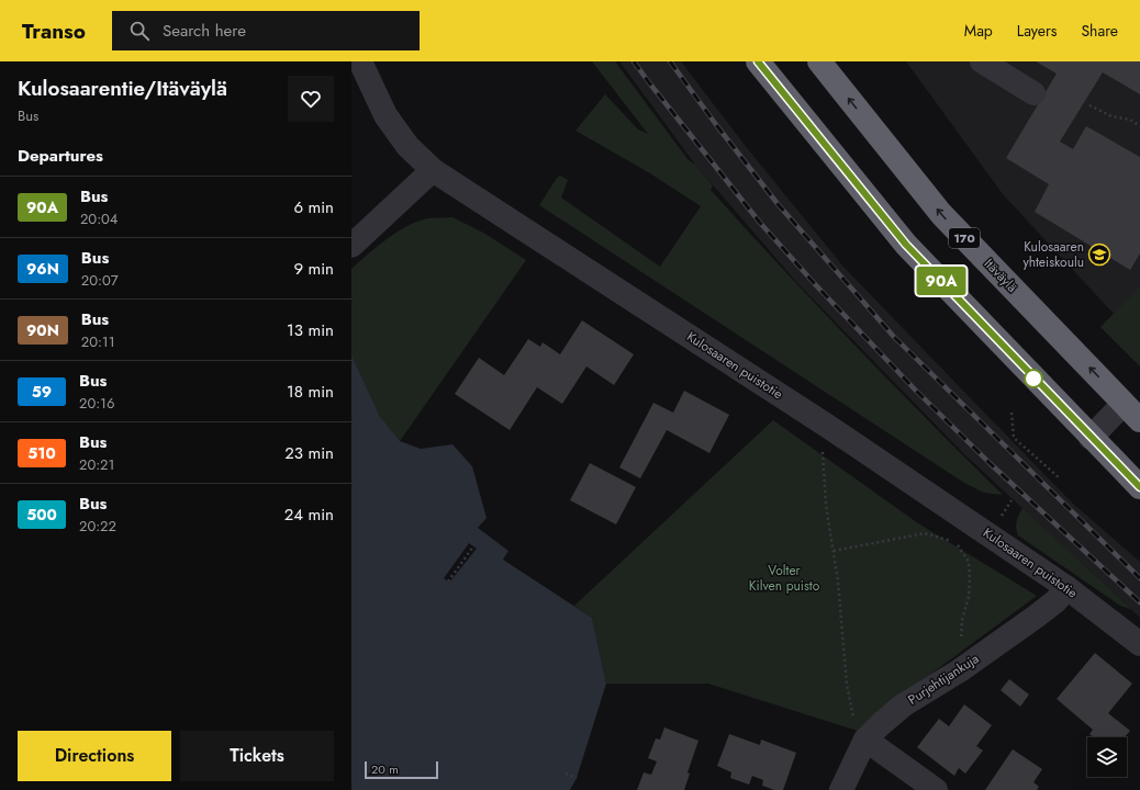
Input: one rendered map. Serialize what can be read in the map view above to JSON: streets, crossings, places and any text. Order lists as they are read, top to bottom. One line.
{"streets":{"highway":["170","Itäväylä"],"street":["Kulosaaren puistotie","Purjehtijankuja"]},"crossings":[["Kulosaaren puistotie","Purjehtijankuja"]],"parks":["Volter Kilven puisto"],"places":{"school or university":["Kulosaaren yhteiskoulu"]},"lines":["bus line 90A"],"scale_bar":"20 m","page":{"header":"Transo","search":"Search here","nav":["Map","Layers","Share"],"heading":[["Kulosaarentie/Itäväylä","Bus"],"Departures"],"on_map":"90A","list":[{"mark":"90A","name":"Bus","note":"20:04","value":"6 min"},{"mark":"96N","name":"Bus","note":"20:07","value":"9 min"},{"mark":"90N","name":"Bus","note":"20:11","value":"13 min"},{"mark":"59","name":"Bus","note":"20:16","value":"18 min"},{"mark":"510","name":"Bus","note":"20:21","value":"23 min"},{"mark":"500","name":"Bus","note":"20:22","value":"24 min"}],"buttons":["Directions","Tickets"],"scale":"20 m"}}
